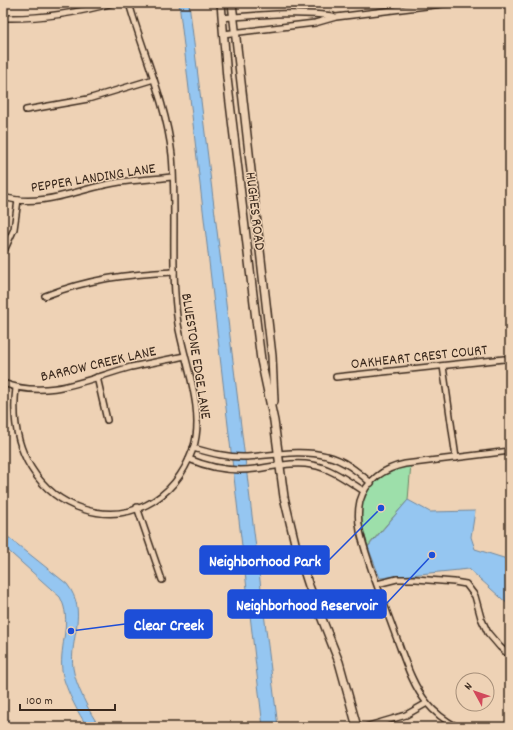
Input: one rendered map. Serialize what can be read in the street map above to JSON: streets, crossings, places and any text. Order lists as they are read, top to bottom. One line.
{"streets":{"main road":["HUGHES ROAD"],"street":["PEPPER LANDING LANE","BLUESTONE EDGE LANE","OAKHEART CREST COURT","BARROW CREEK LANE"]},"crossings":[["PEPPER LANDING LANE","BLUESTONE EDGE LANE"],["BLUESTONE EDGE LANE","BARROW CREEK LANE"]],"places":["Neighborhood Park","Neighborhood Reservoir","Clear Creek"],"scale_bar":"100 m","north":"top left"}
